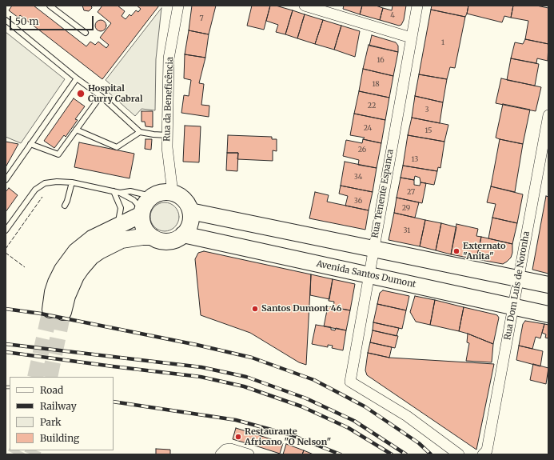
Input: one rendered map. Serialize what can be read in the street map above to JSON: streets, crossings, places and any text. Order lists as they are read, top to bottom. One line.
{"streets":{"main road":["Avenida Santos Dumont"],"street":["Rua da Beneficência","Rua Tenente Espanca","Rua Dom Luís de Noronha"]},"crossings":[["Rua da Beneficência","Avenida Santos Dumont"],["Rua Tenente Espanca","Avenida Santos Dumont"],["Avenida Santos Dumont","Rua Dom Luís de Noronha"]],"places":["Hospital Curry Cabral","Externato \"Anita\"","Santos Dumont 46","Restaurante Africano \"O Nelson\""],"house_numbers":["4","7","1","16","18","22","3","24","15","26","13","34","27","36","29","31"],"legend":["Road","Railway","Park","Building"],"scale_bar":"50 m"}
